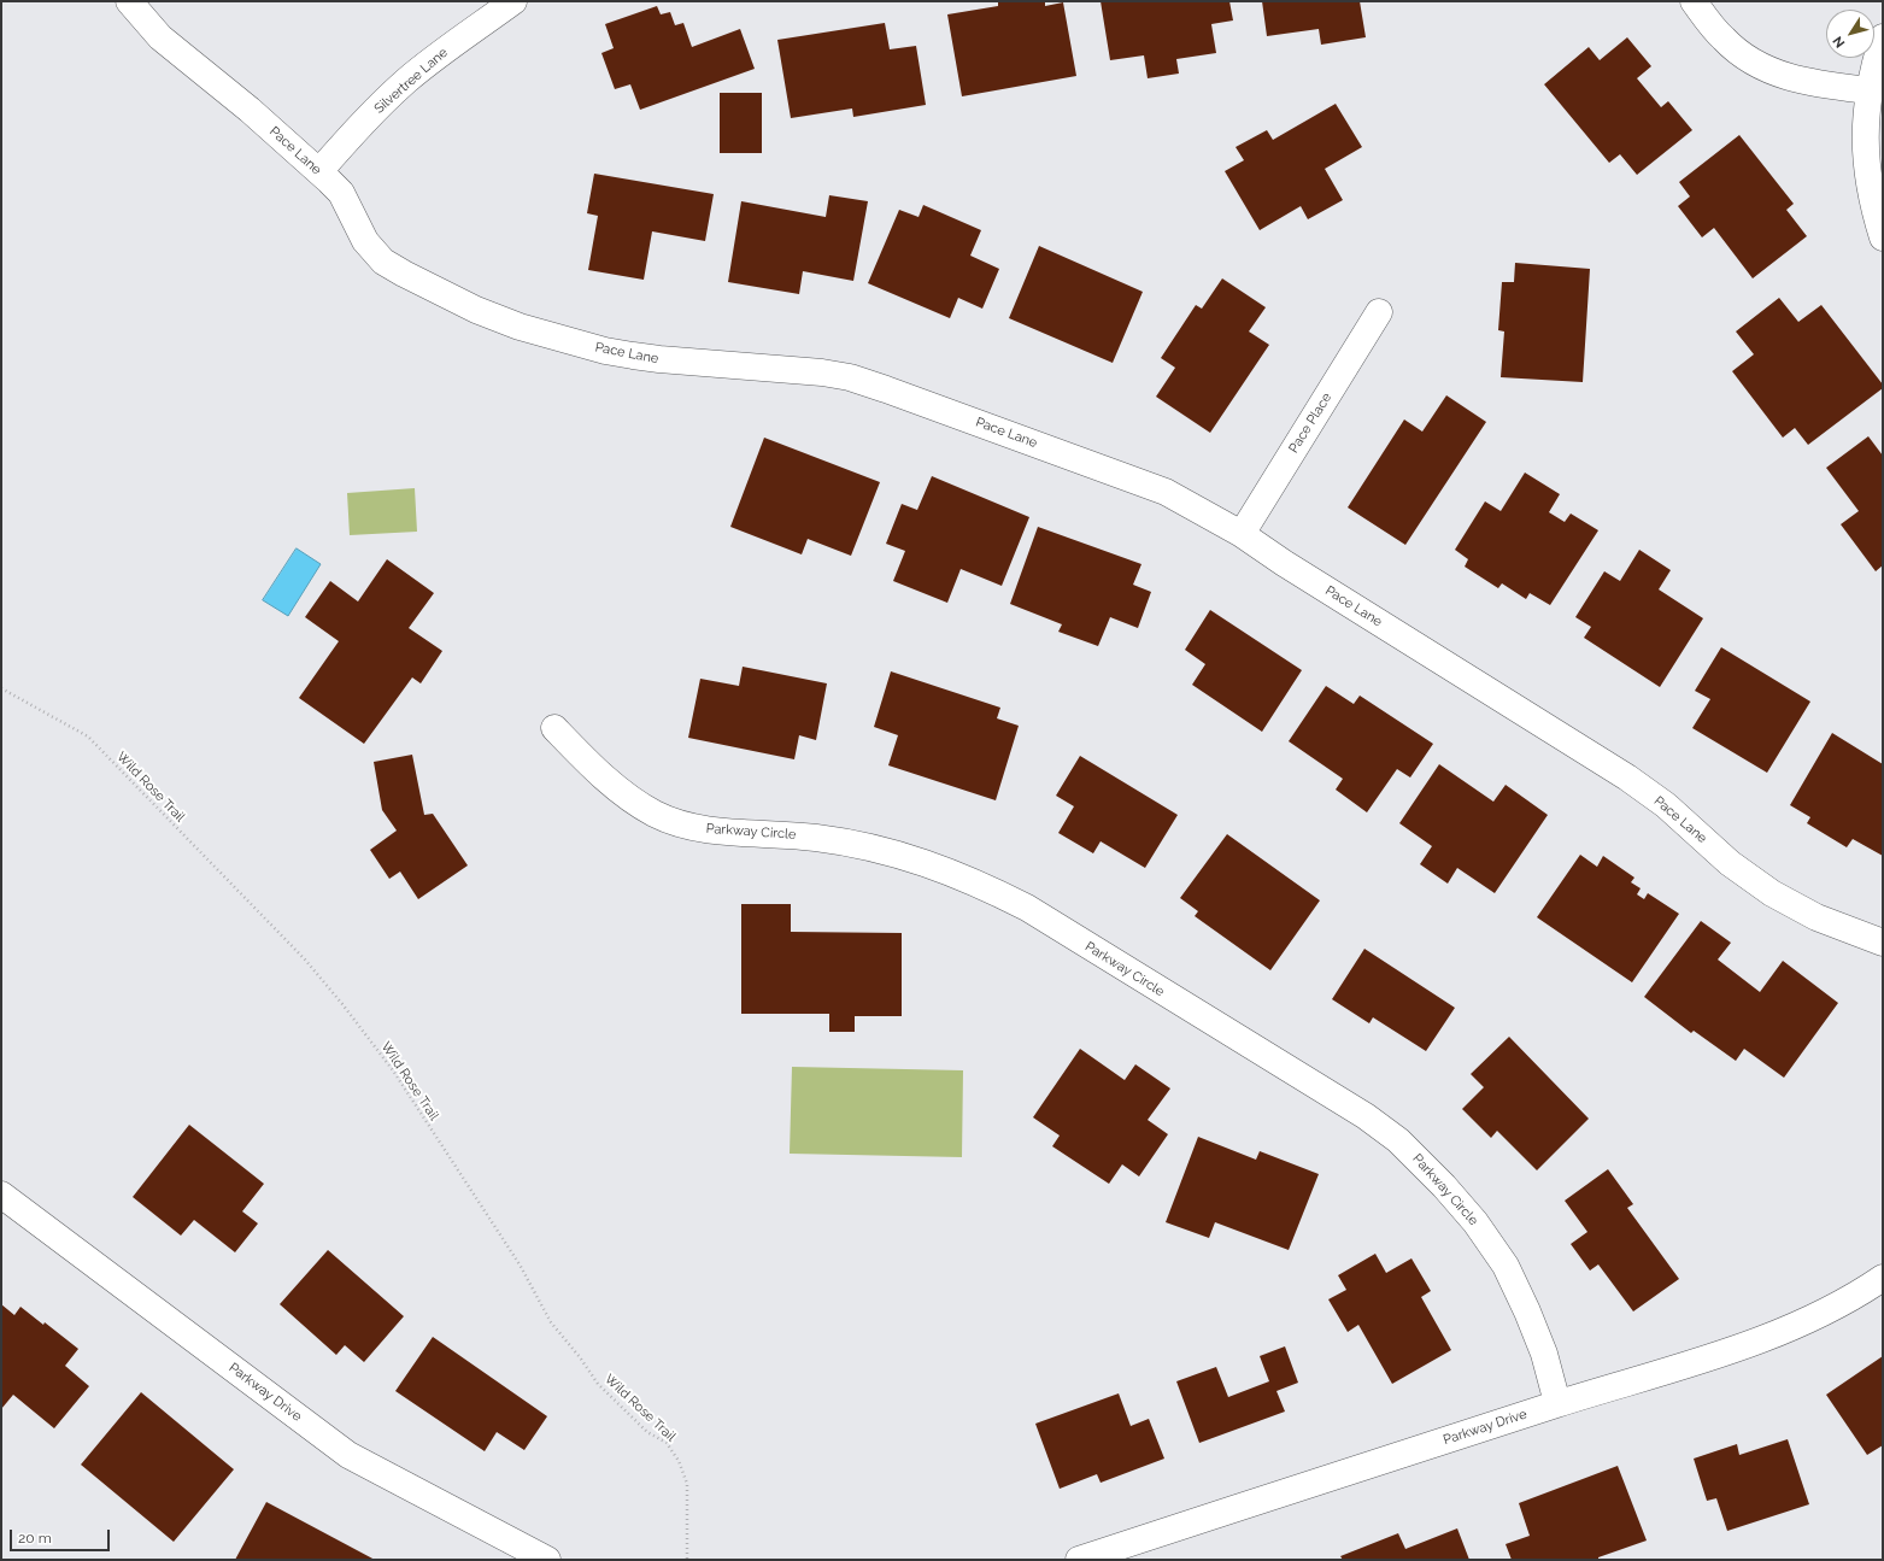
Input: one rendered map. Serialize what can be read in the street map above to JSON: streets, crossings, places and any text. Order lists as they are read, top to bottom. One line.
{"streets":{"street":["Silvertree Lane","Pace Lane","Pace Place","Parkway Circle","Parkway Drive"],"path":["Wild Rose Trail"]},"crossings":[["Silvertree Lane","Pace Lane"],["Pace Lane","Pace Place"],["Parkway Circle","Parkway Drive"]],"scale_bar":"20 m","north":"bottom left"}
